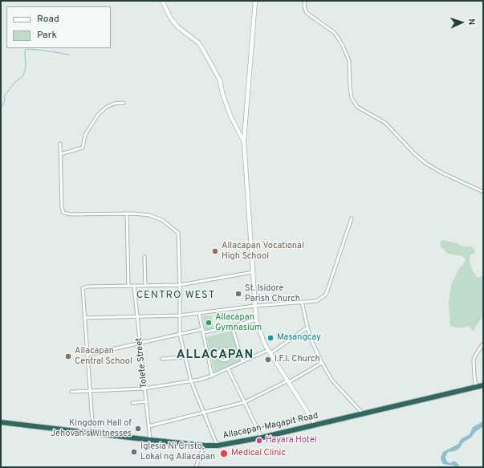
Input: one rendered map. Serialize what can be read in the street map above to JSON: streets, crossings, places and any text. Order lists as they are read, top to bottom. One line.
{"streets":{"highway":["Allacapan-Magapit Road"],"street":["Tolete Street"]},"crossings":[["Tolete Street","Allacapan-Magapit Road"]],"districts":["CENTRO WEST","ALLACAPAN"],"places":["Allacapan Vocational High School","St. Isidore Parish Church","Allacapan Gymnasium","Masangcay","Allacapan Central School","I.F.I. Church","Kingdom Hall of Jehovah's Witnesses","Hayara Hotel","Iglesia Ni Cristo, Lokal ng Allacapan","Medical Clinic"],"legend":["Road","Park"],"north":"right"}
